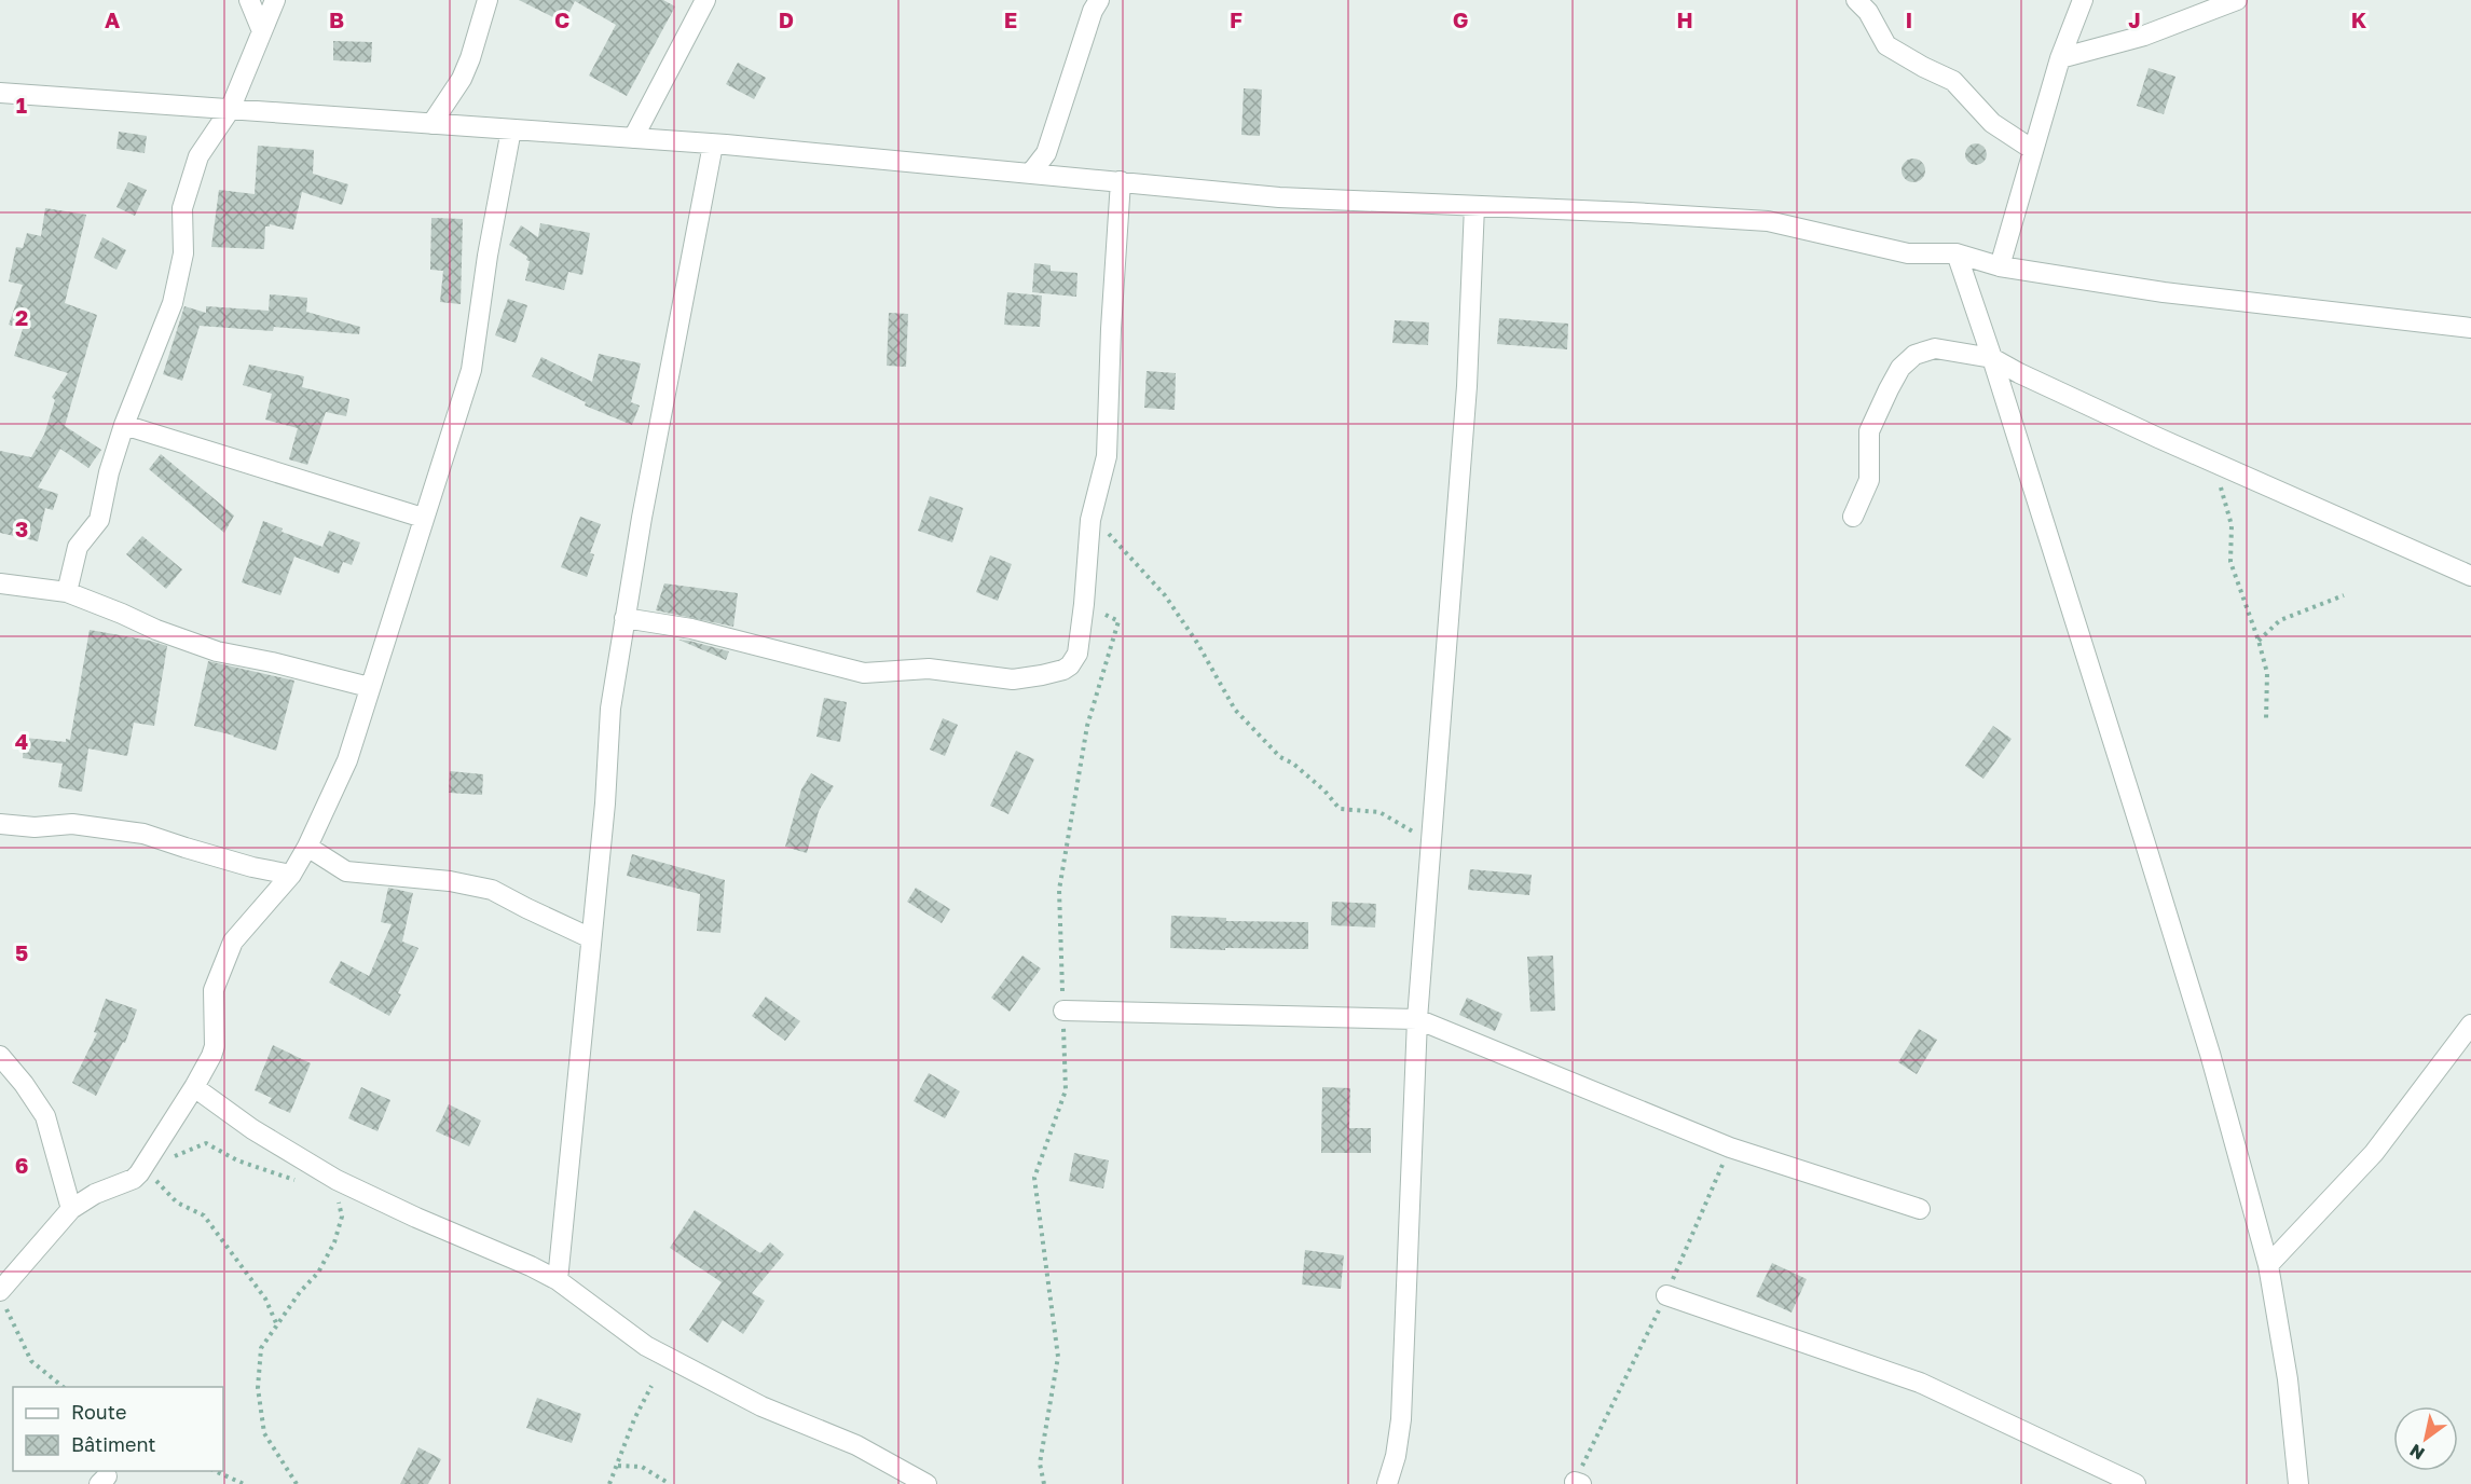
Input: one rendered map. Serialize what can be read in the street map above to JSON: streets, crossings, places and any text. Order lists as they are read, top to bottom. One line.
{"legend":["Route","Bâtiment"],"north":"bottom left","grid":{"columns":["A","B","C","D","E","F","G","H","I","J","K"],"rows":["1","2","3","4","5","6"]}}
